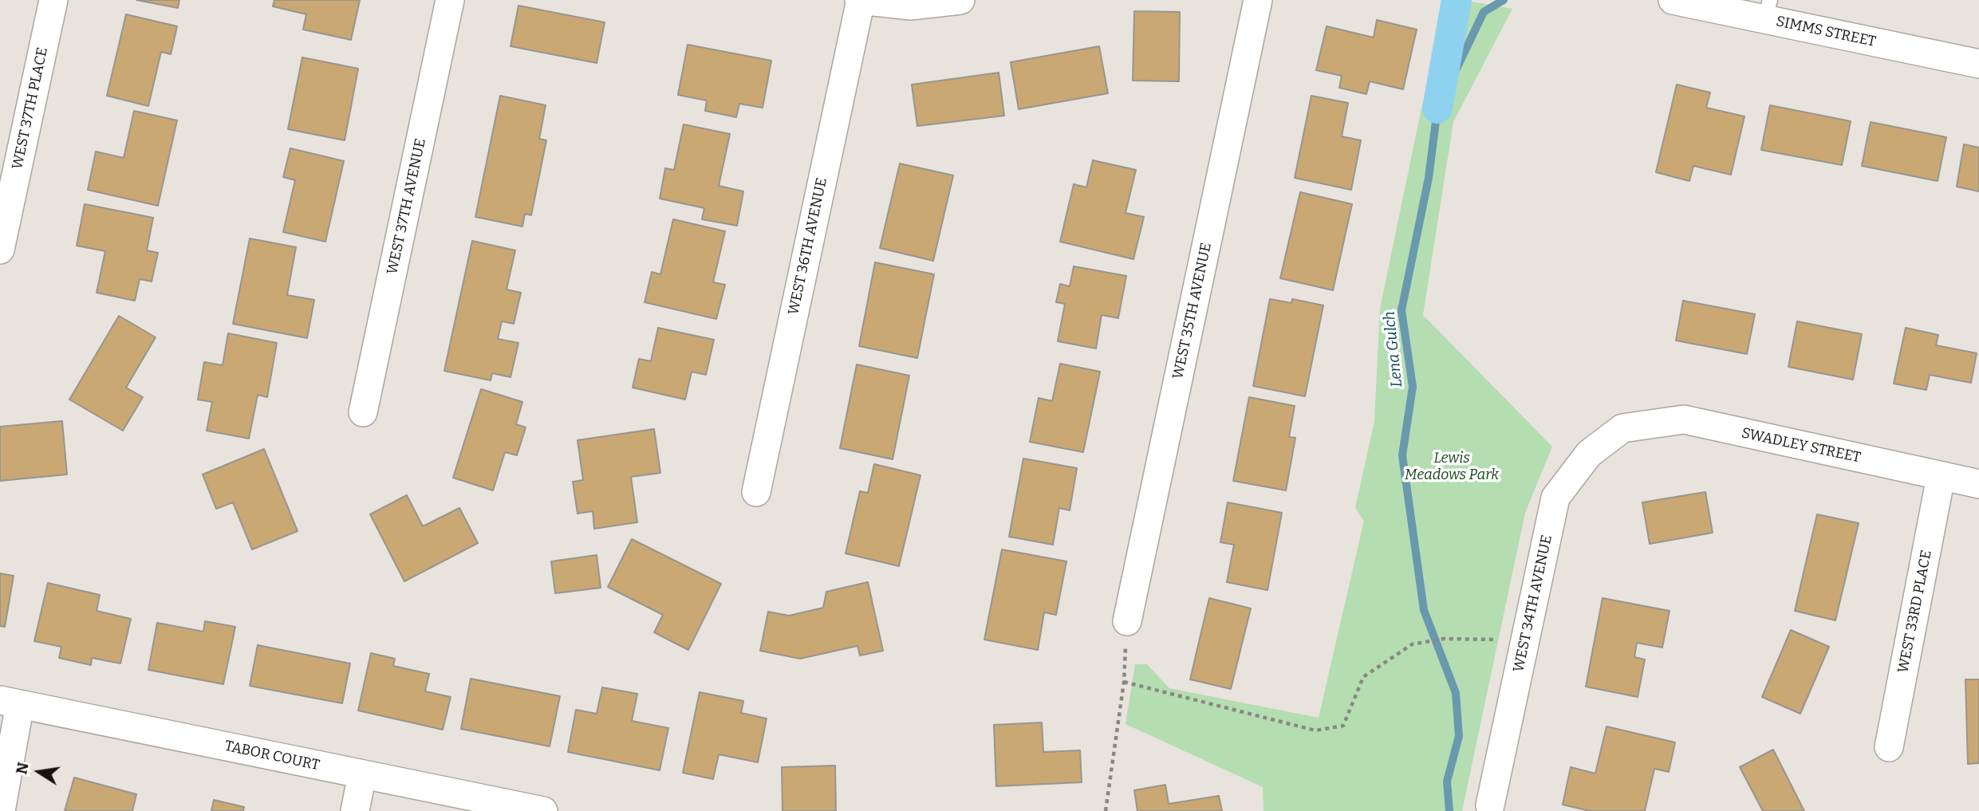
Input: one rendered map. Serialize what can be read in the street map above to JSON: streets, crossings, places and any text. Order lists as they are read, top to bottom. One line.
{"streets":{"street":["SIMMS STREET","WEST 37TH PLACE","WEST 37TH AVENUE","WEST 36TH AVENUE","WEST 35TH AVENUE","SWADLEY STREET","WEST 34TH AVENUE","WEST 33RD PLACE","TABOR COURT"]},"crossings":[["SWADLEY STREET","WEST 34TH AVENUE"],["SWADLEY STREET","WEST 33RD PLACE"]],"water":["Lena Gulch"],"parks":["Lewis Meadows Park"],"north":"left"}
